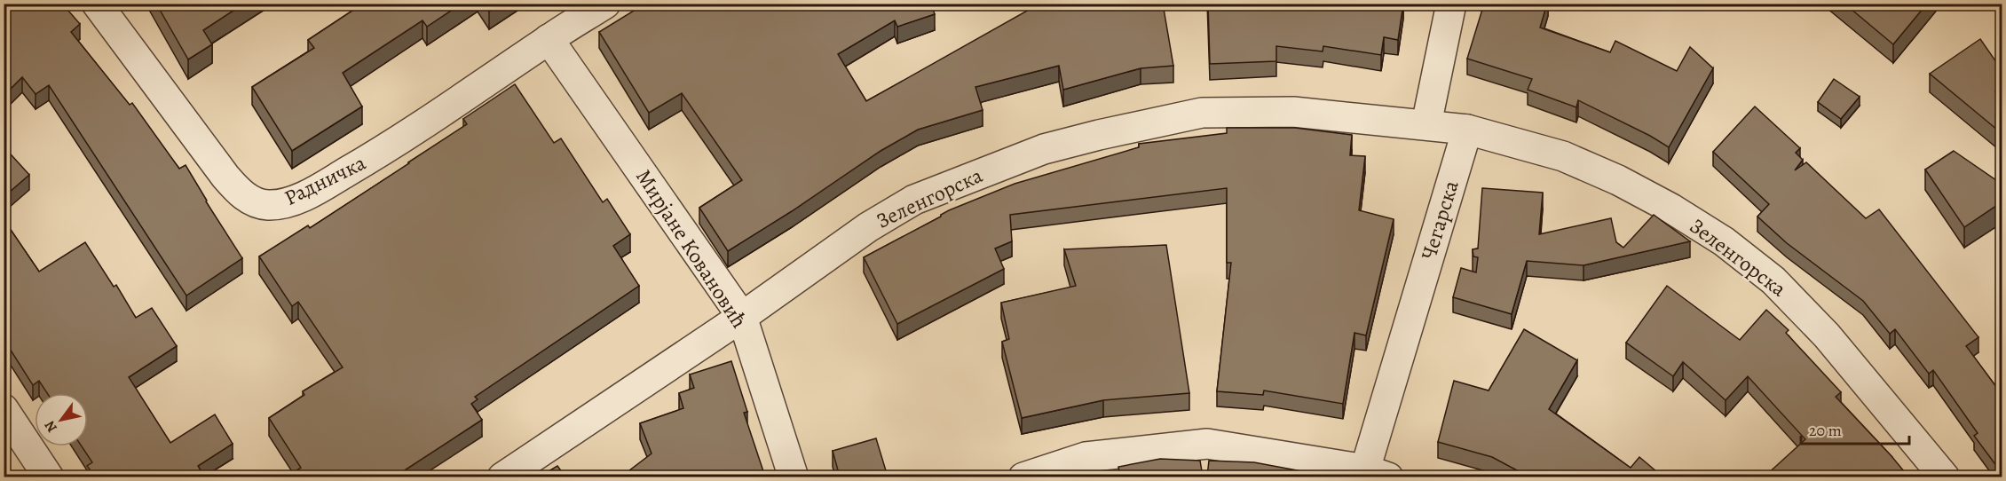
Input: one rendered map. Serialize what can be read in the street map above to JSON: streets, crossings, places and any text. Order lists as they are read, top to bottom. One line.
{"streets":{"street":["Радничка","Зеленгорска","Чегарска","Мирјане Ковановић"]},"crossings":[["Радничка","Мирјане Ковановић"],["Зеленгорска","Чегарска"],["Зеленгорска","Мирјане Ковановић"]],"scale_bar":"20 m","north":"bottom left"}
